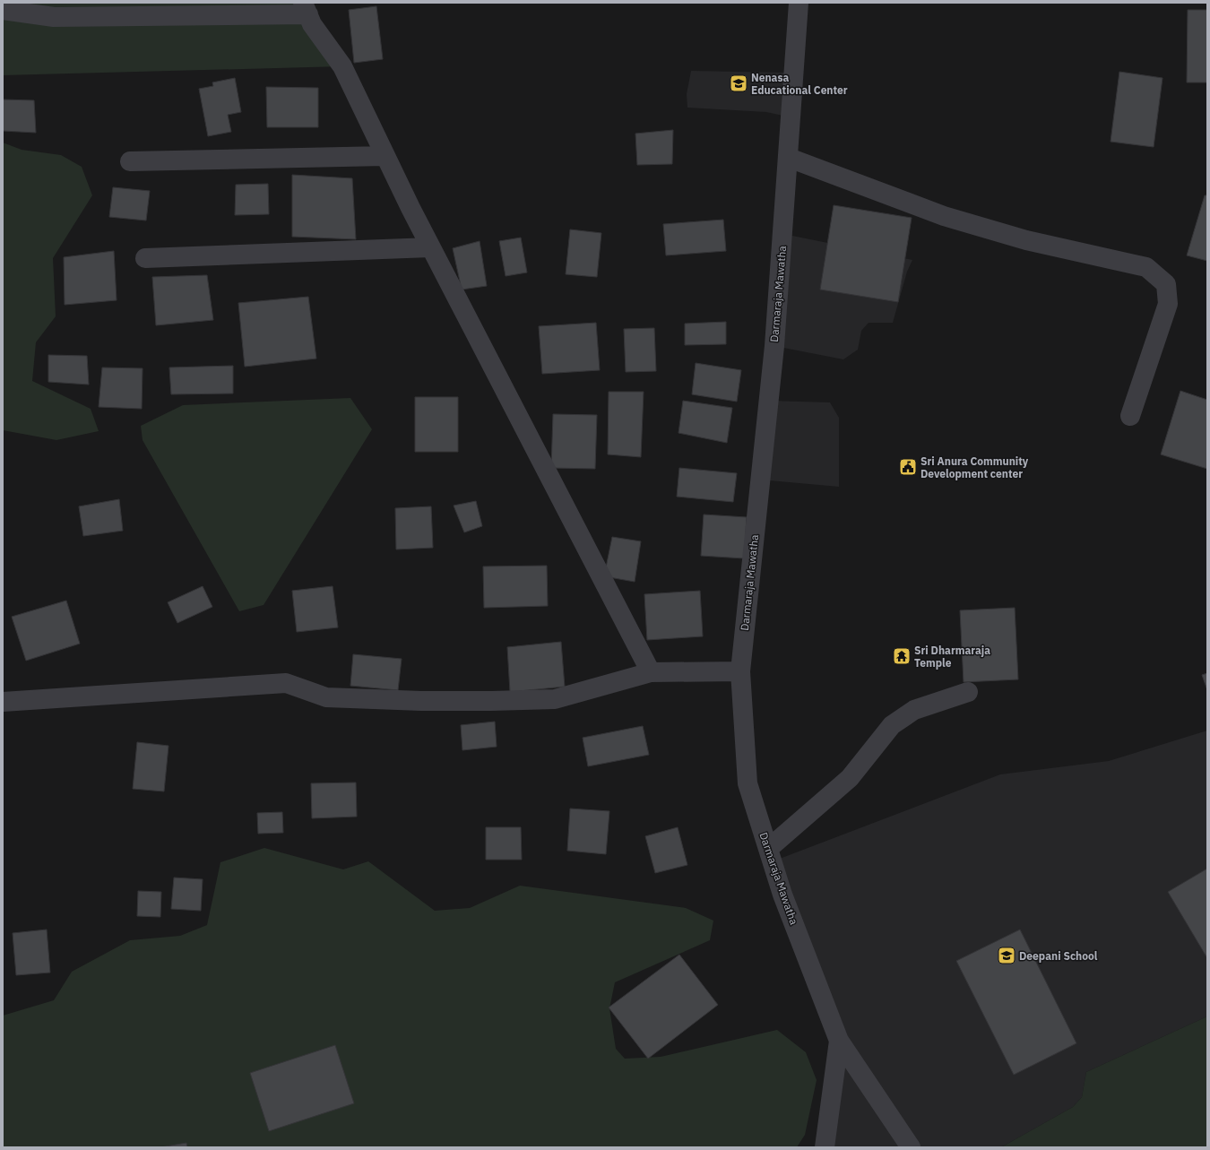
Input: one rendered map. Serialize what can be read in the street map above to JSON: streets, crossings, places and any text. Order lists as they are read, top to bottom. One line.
{"streets":{"street":["Darmaraja Mawatha"]},"places":{"school or university":["Nenasa Educational Center","Deepani School"],"public building":["Sri Anura Community Development center"],"temple":["Sri Dharmaraja Temple"]}}
